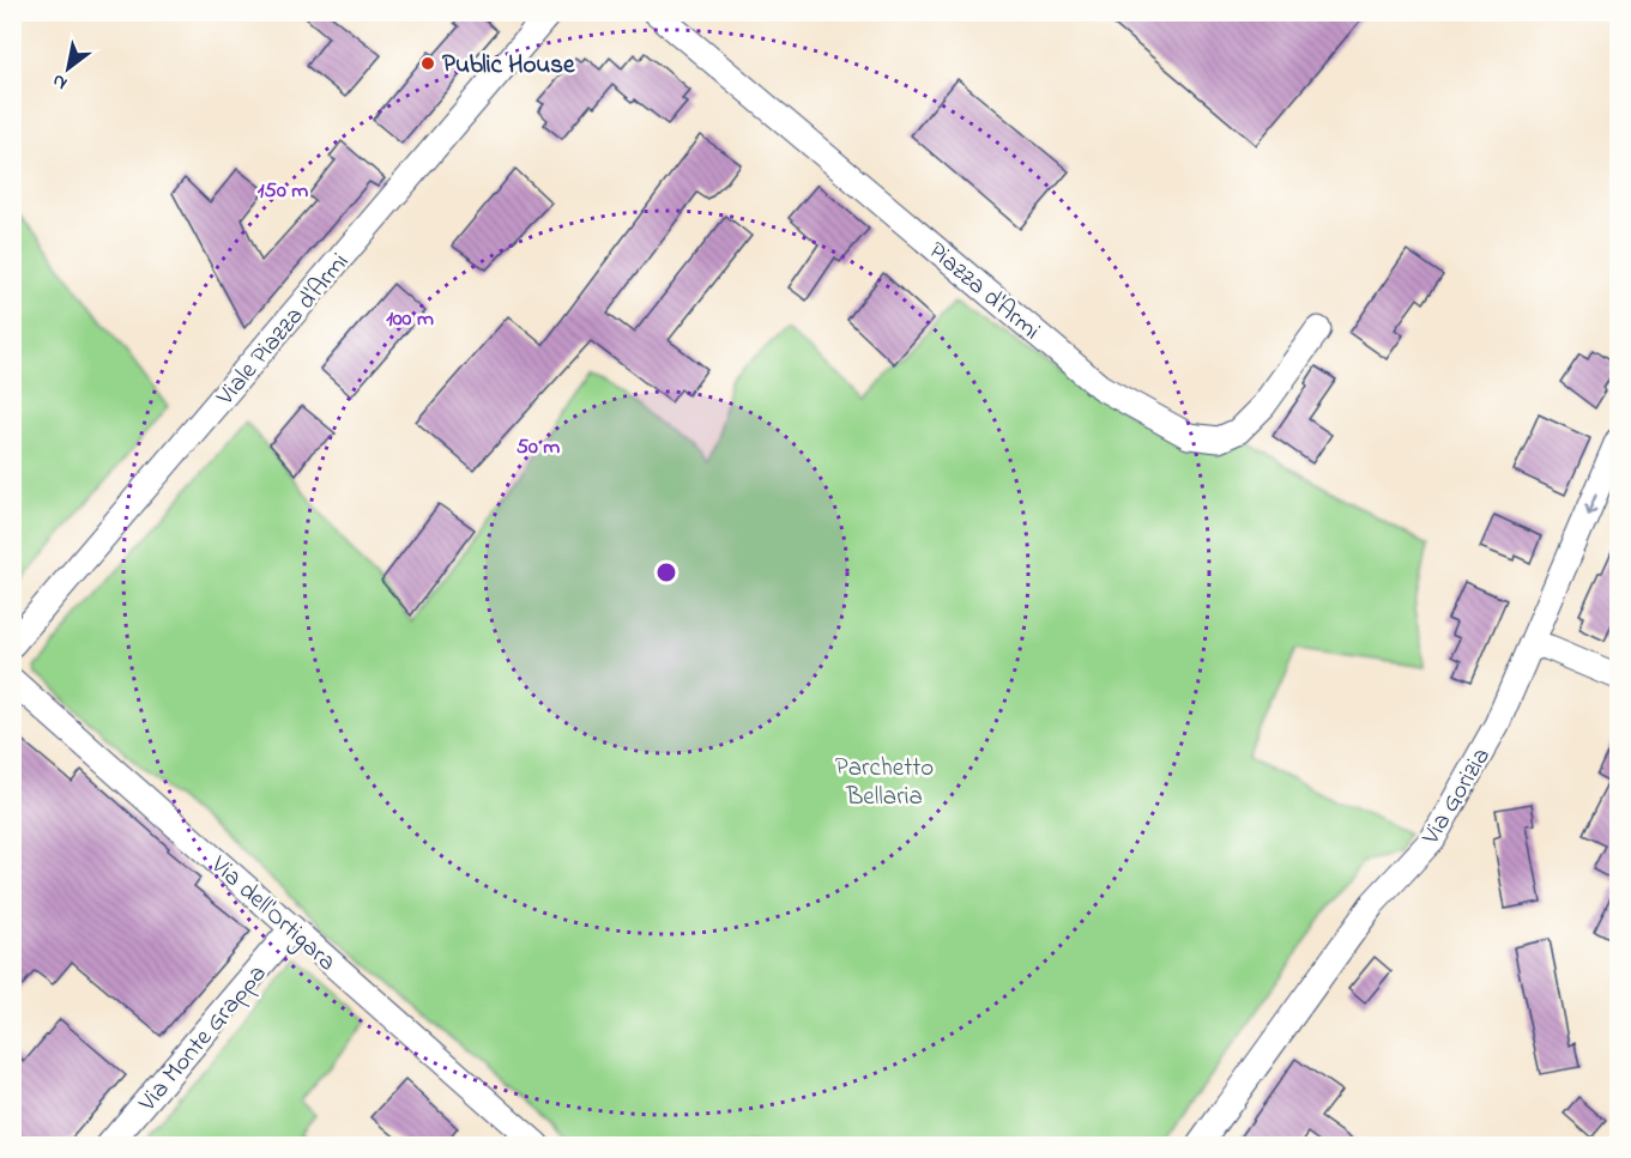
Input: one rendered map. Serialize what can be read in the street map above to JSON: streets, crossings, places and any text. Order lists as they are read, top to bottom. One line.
{"streets":{"street":["Piazza d'Armi","Viale Piazza d'Armi","Via Gorizia","Via dell'Ortigara","Via Monte Grappa"]},"crossings":[["Via dell'Ortigara","Via Monte Grappa"]],"parks":["Parchetto Bellaria"],"places":["Public House"],"north":"bottom left","rings":["150 m","100 m","50 m"]}
